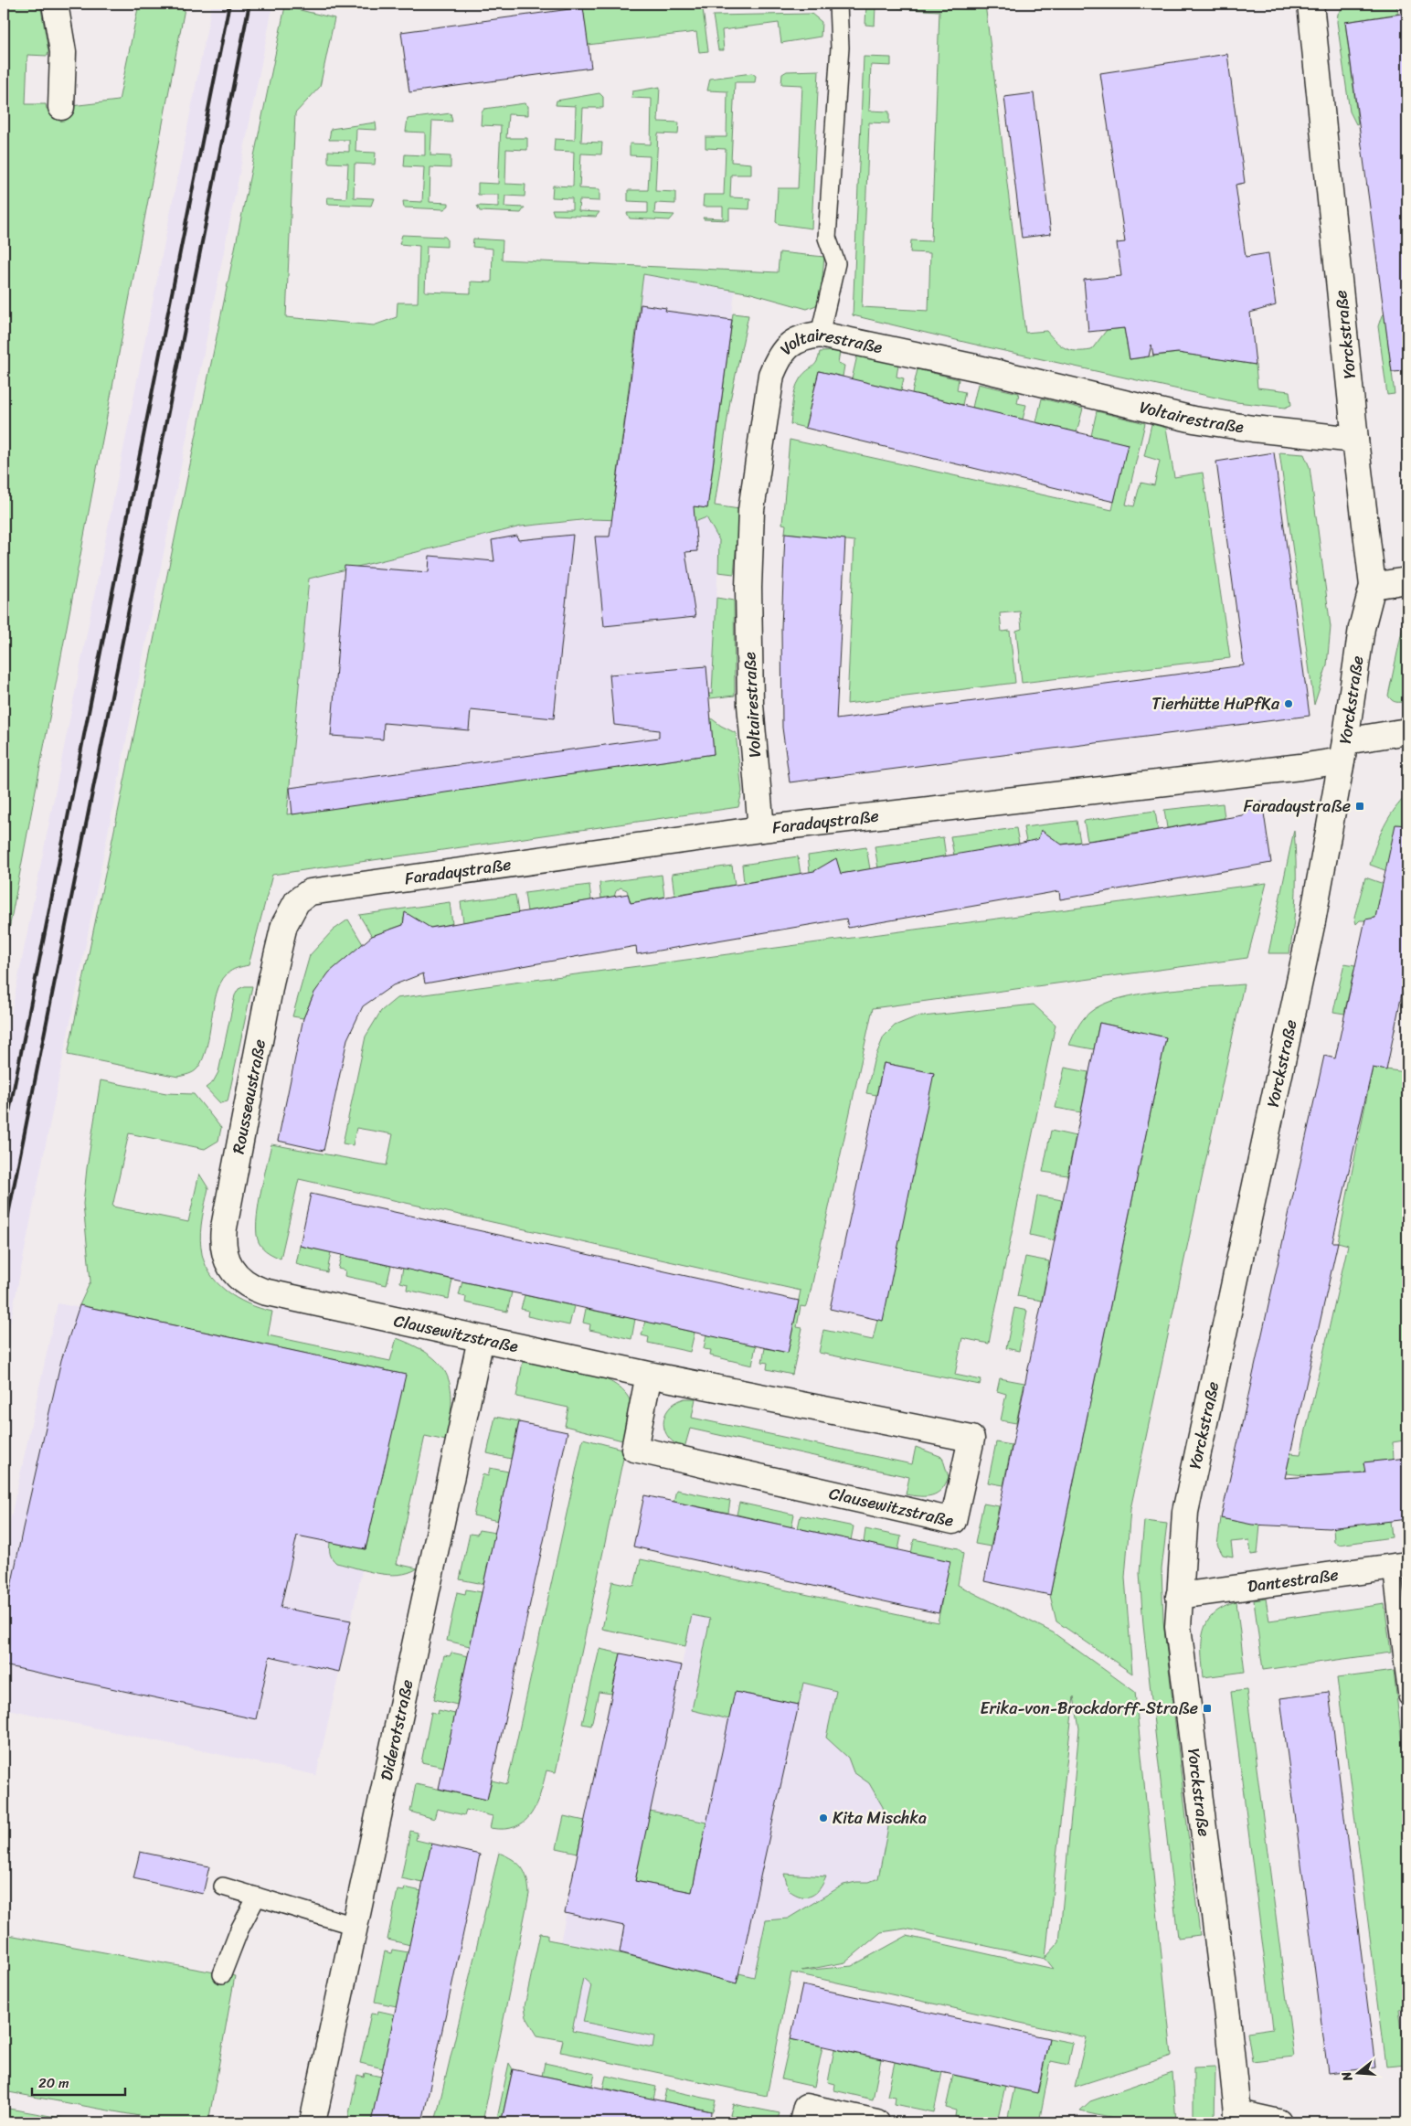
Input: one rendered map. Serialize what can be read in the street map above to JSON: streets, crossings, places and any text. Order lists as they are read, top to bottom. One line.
{"streets":{"street":["Yorckstraße","Voltairestraße","Faradaystraße","Rousseaustraße","Clausewitzstraße","Dantestraße","Diderotstraße"]},"crossings":[["Yorckstraße","Voltairestraße"],["Yorckstraße","Faradaystraße"],["Yorckstraße","Dantestraße"],["Voltairestraße","Faradaystraße"],["Faradaystraße","Rousseaustraße"],["Rousseaustraße","Clausewitzstraße"],["Clausewitzstraße","Diderotstraße"]],"places":{"other":["Tierhütte HuPfKa","Kita Mischka"],"transit":["Faradaystraße","Erika-von-Brockdorff-Straße"]},"scale_bar":"20 m","north":"left"}
